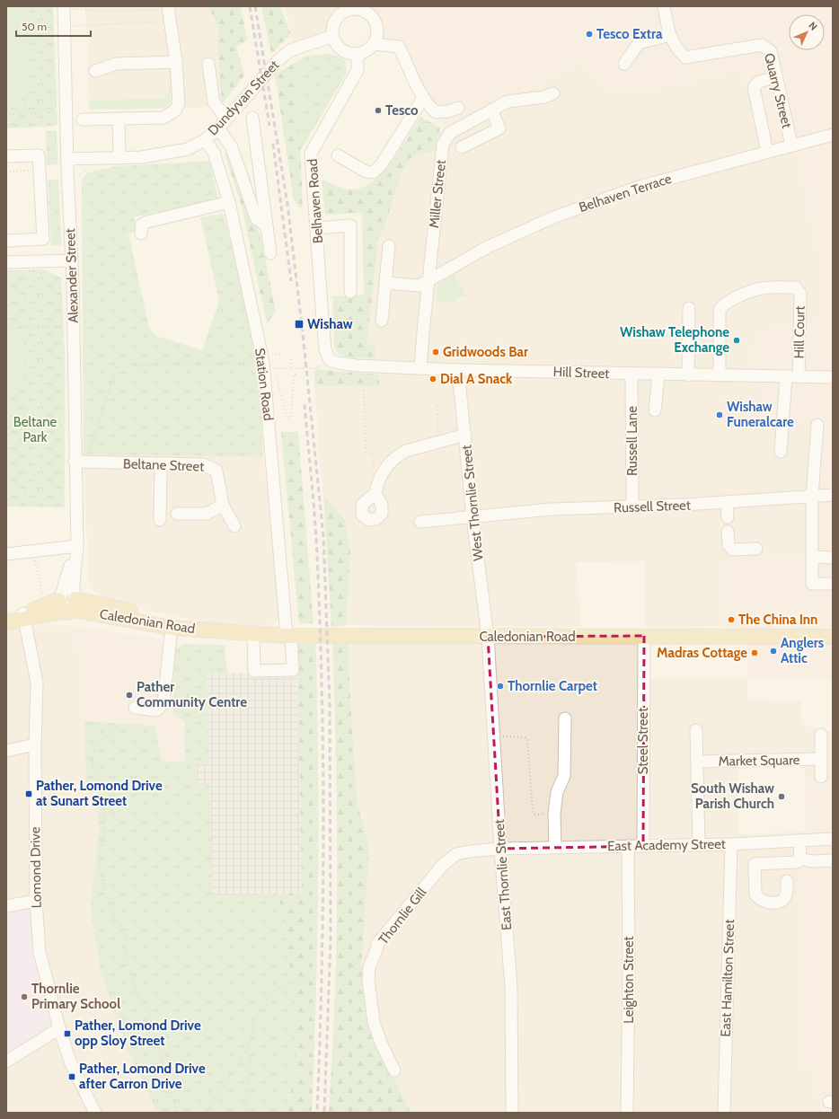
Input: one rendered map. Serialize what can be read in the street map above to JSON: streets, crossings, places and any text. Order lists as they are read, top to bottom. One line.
{"streets":{"main road":["Caledonian Road"],"street":["Quarry Street","Dundyvan Street","Belhaven Terrace","Miller Street","Belhaven Road","Alexander Street","Hill Court","Hill Street","Station Road","Russell Lane","Beltane Street","West Thornlie Street","Russell Street","Steel Street","Market Square","East Academy Street","Lomond Drive","East Thornlie Street","Thornlie Gill","East Hamilton Street","Leighton Street"]},"crossings":[["Quarry Street","Belhaven Terrace"],["Dundyvan Street","Belhaven Road"],["Dundyvan Street","Alexander Street"],["Dundyvan Street","Station Road"],["Belhaven Terrace","Miller Street"],["Miller Street","Hill Street"],["Belhaven Road","Hill Street"],["Alexander Street","Beltane Street"],["Alexander Street","Caledonian Road"],["Hill Court","Hill Street"],["Hill Street","Russell Lane"],["Hill Street","West Thornlie Street"],["Station Road","Caledonian Road"],["Russell Lane","Russell Street"],["West Thornlie Street","Russell Street"],["West Thornlie Street","Caledonian Road"],["West Thornlie Street","East Thornlie Street"],["Caledonian Road","Steel Street"],["Caledonian Road","Lomond Drive"],["Caledonian Road","East Thornlie Street"],["Steel Street","East Academy Street"],["East Academy Street","East Thornlie Street"],["East Academy Street","Thornlie Gill"],["East Academy Street","East Hamilton Street"],["East Academy Street","Leighton Street"],["East Thornlie Street","Thornlie Gill"]],"parks":["Beltane Park"],"places":{"other":["Tesco Extra","Tesco","Wishaw Telephone Exchange","Gridwoods Bar","Dial A Snack","Wishaw Funeralcare","The China Inn","Anglers Attic","Madras Cottage","Thornlie Carpet","Pather Community Centre","South Wishaw Parish Church","Thornlie Primary School"],"transit":["Wishaw","Pather, Lomond Drive at Sunart Street","Pather, Lomond Drive opp Sloy Street","Pather, Lomond Drive after Carron Drive"]},"scale_bar":"50 m","north":"top right"}
